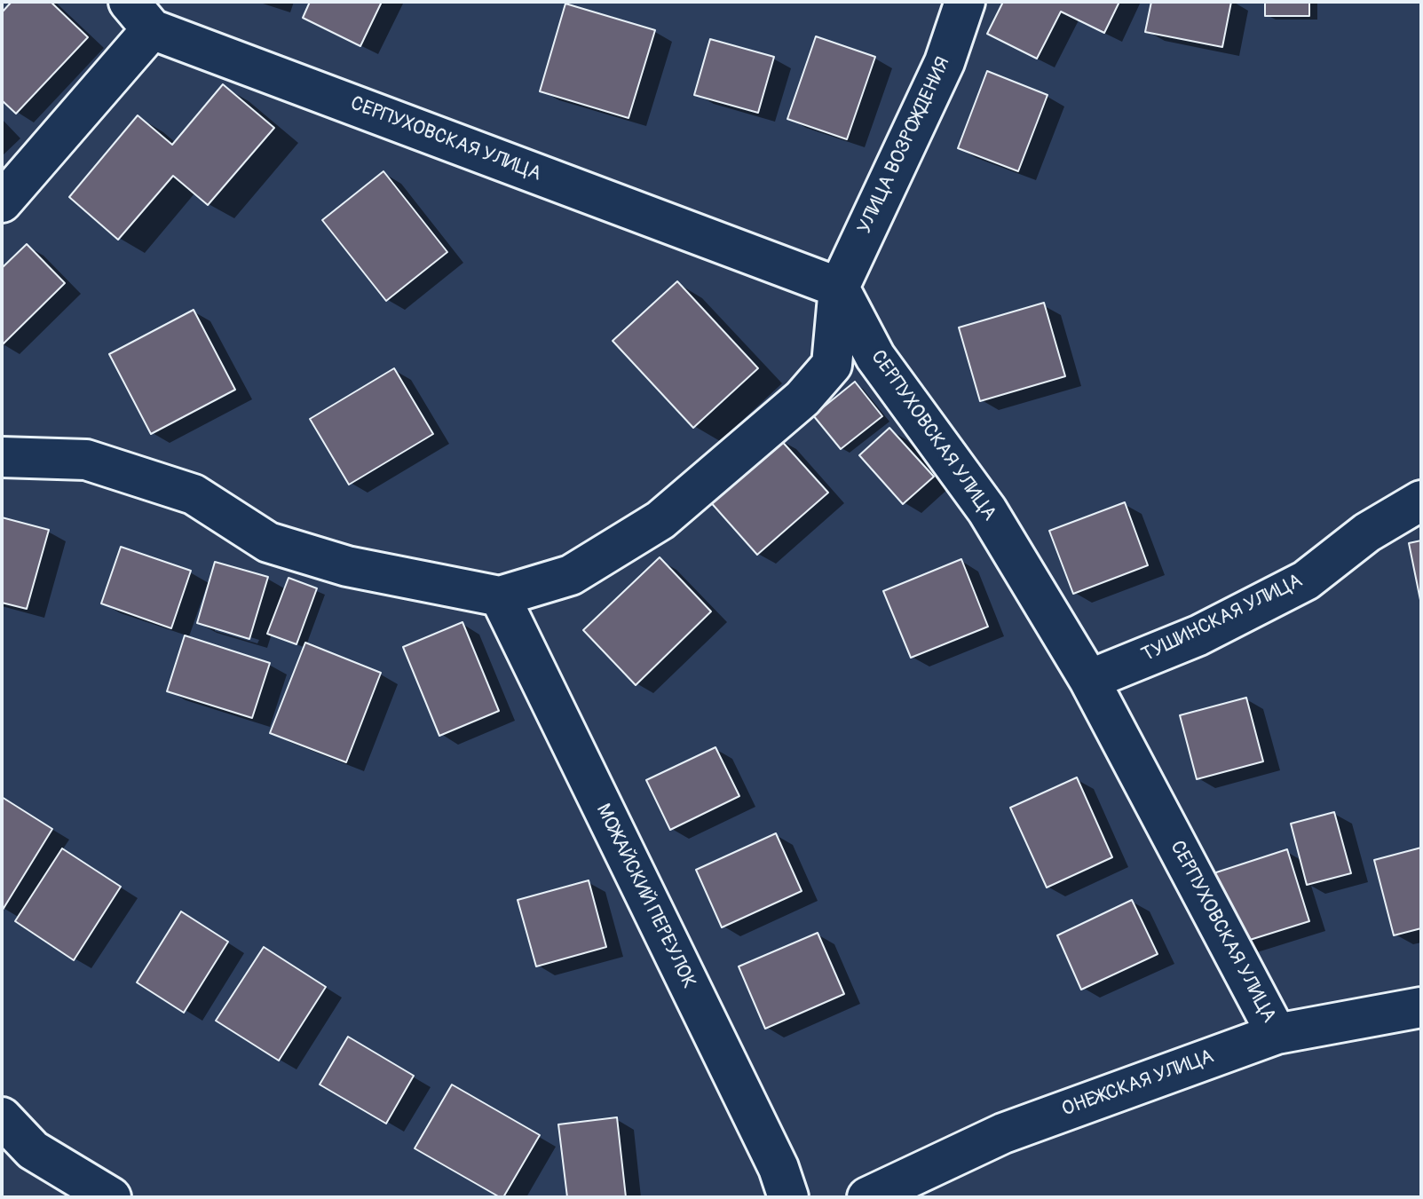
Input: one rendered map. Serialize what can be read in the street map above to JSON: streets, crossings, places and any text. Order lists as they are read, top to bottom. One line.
{"streets":{"street":["СЕРПУХОВСКАЯ УЛИЦА","УЛИЦА ВОЗРОЖДЕНИЯ","ТУШИНСКАЯ УЛИЦА","МОЖАЙСКИЙ ПЕРЕУЛОК","ОНЕЖСКАЯ УЛИЦА"]},"crossings":[["СЕРПУХОВСКАЯ УЛИЦА","УЛИЦА ВОЗРОЖДЕНИЯ"],["СЕРПУХОВСКАЯ УЛИЦА","ТУШИНСКАЯ УЛИЦА"],["СЕРПУХОВСКАЯ УЛИЦА","ОНЕЖСКАЯ УЛИЦА"]]}
